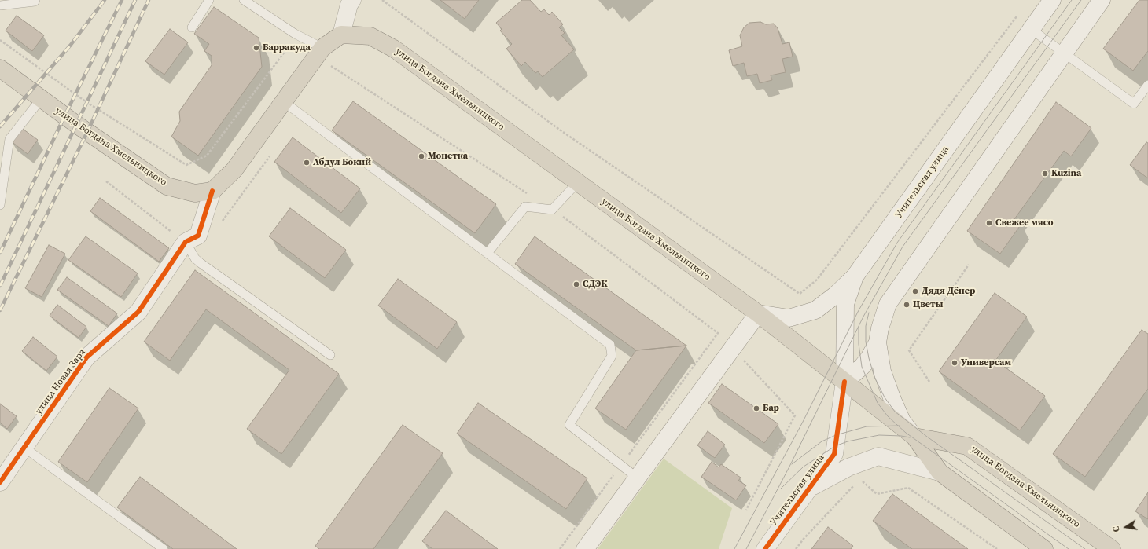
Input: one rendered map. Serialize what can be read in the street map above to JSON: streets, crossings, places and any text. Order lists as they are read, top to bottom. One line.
{"streets":{"highway":["улица Богдана Хмельницкого"],"main road":["Учительская улица","улица Новая Заря"]},"crossings":[["улица Богдана Хмельницкого","Учительская улица"],["улица Богдана Хмельницкого","улица Новая Заря"]],"places":["Барракуда","Монетка","Абдул Бокий","Kuzina","Свежее мясо","СДЭК","Дядя Дёнер","Цветы","Универсам","Бар"],"north":"left"}
